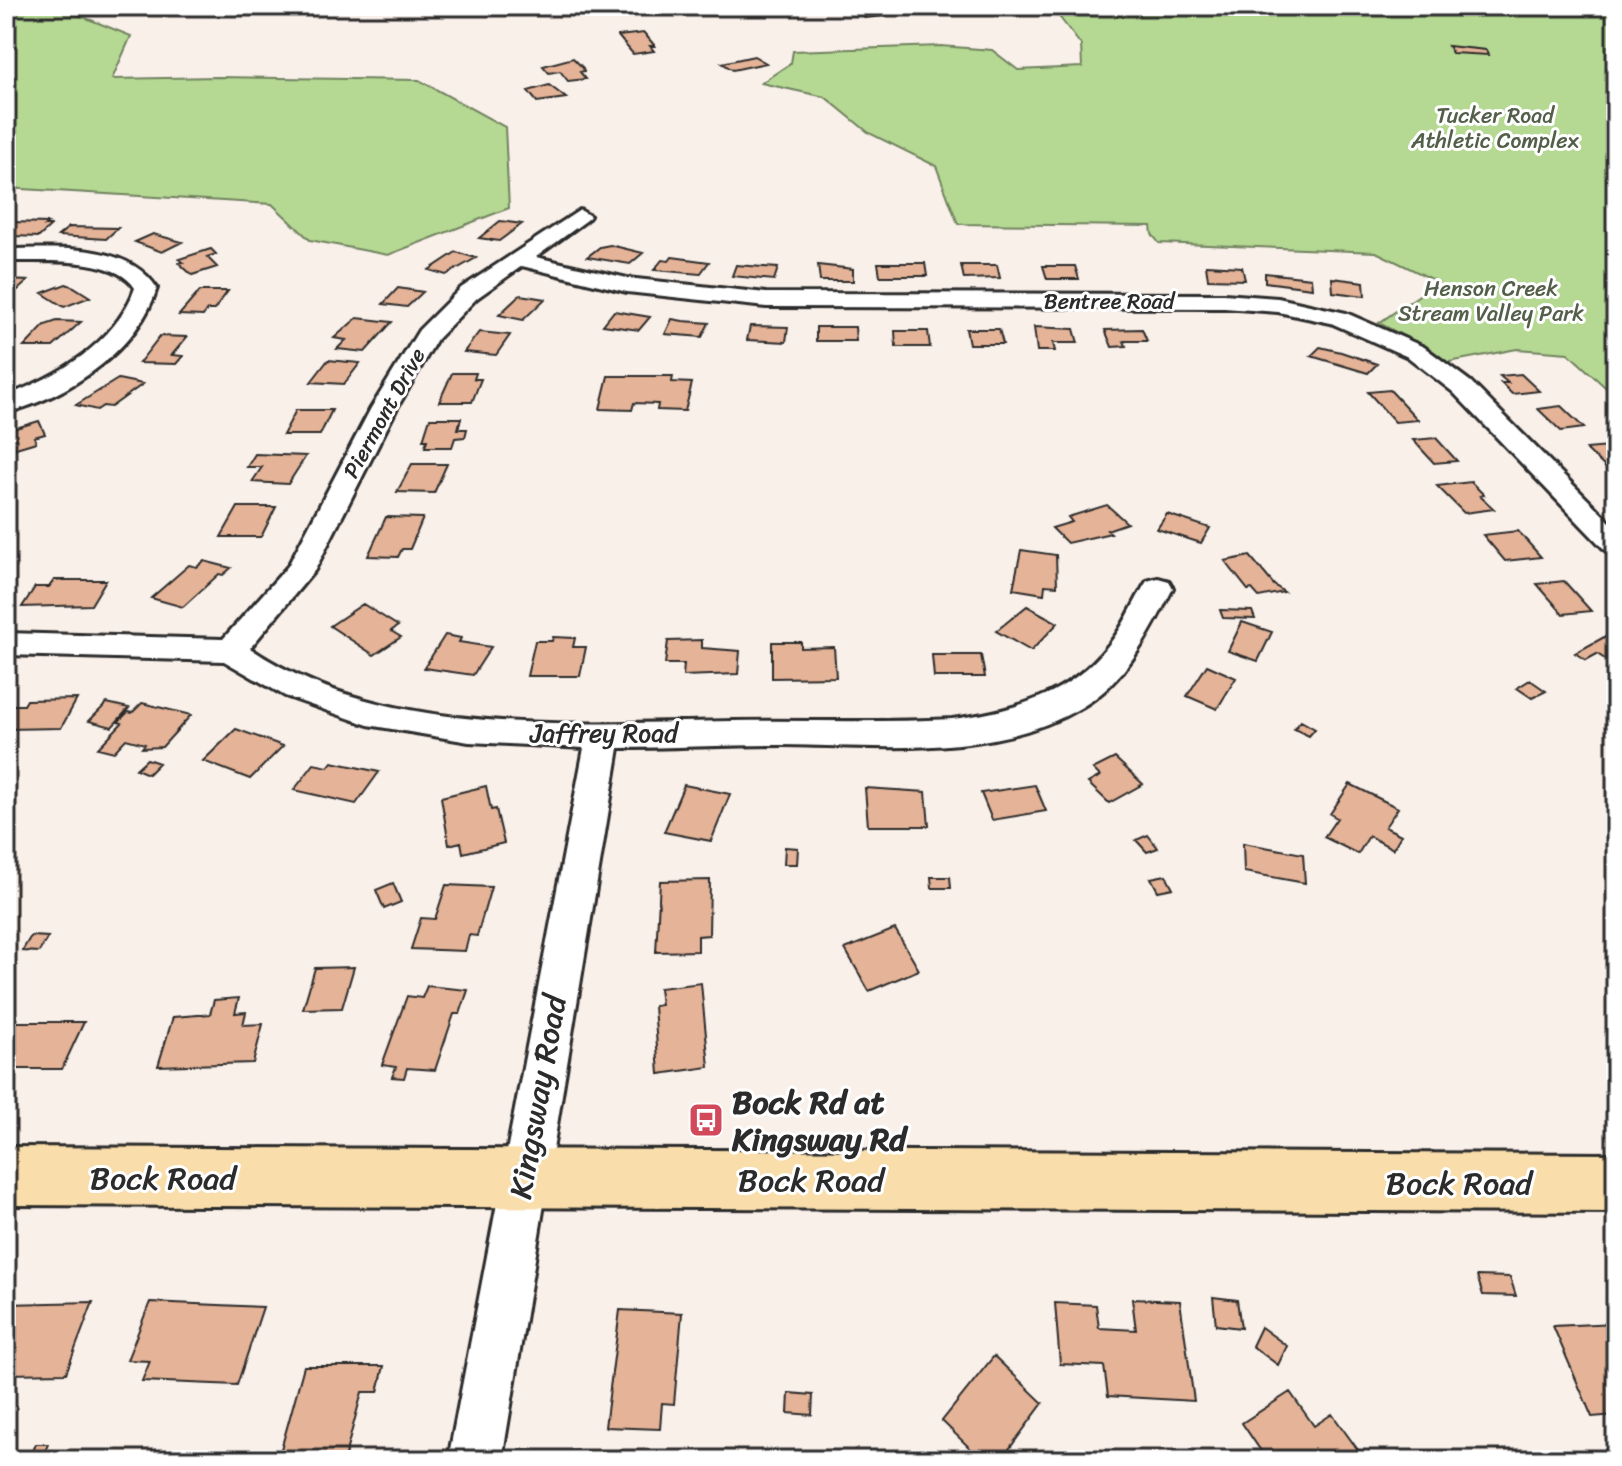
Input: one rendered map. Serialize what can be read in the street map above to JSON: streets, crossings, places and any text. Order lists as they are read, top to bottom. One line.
{"streets":{"main road":["Bock Road"],"street":["Bentree Road","Piermont Drive","Jaffrey Road","Kingsway Road"]},"crossings":[["Bentree Road","Piermont Drive"],["Piermont Drive","Jaffrey Road"],["Jaffrey Road","Kingsway Road"],["Kingsway Road","Bock Road"]],"parks":["Tucker Road Athletic Complex","Henson Creek Stream Valley Park"],"places":{"bus stop":["Bock Rd at Kingsway Rd"]}}
